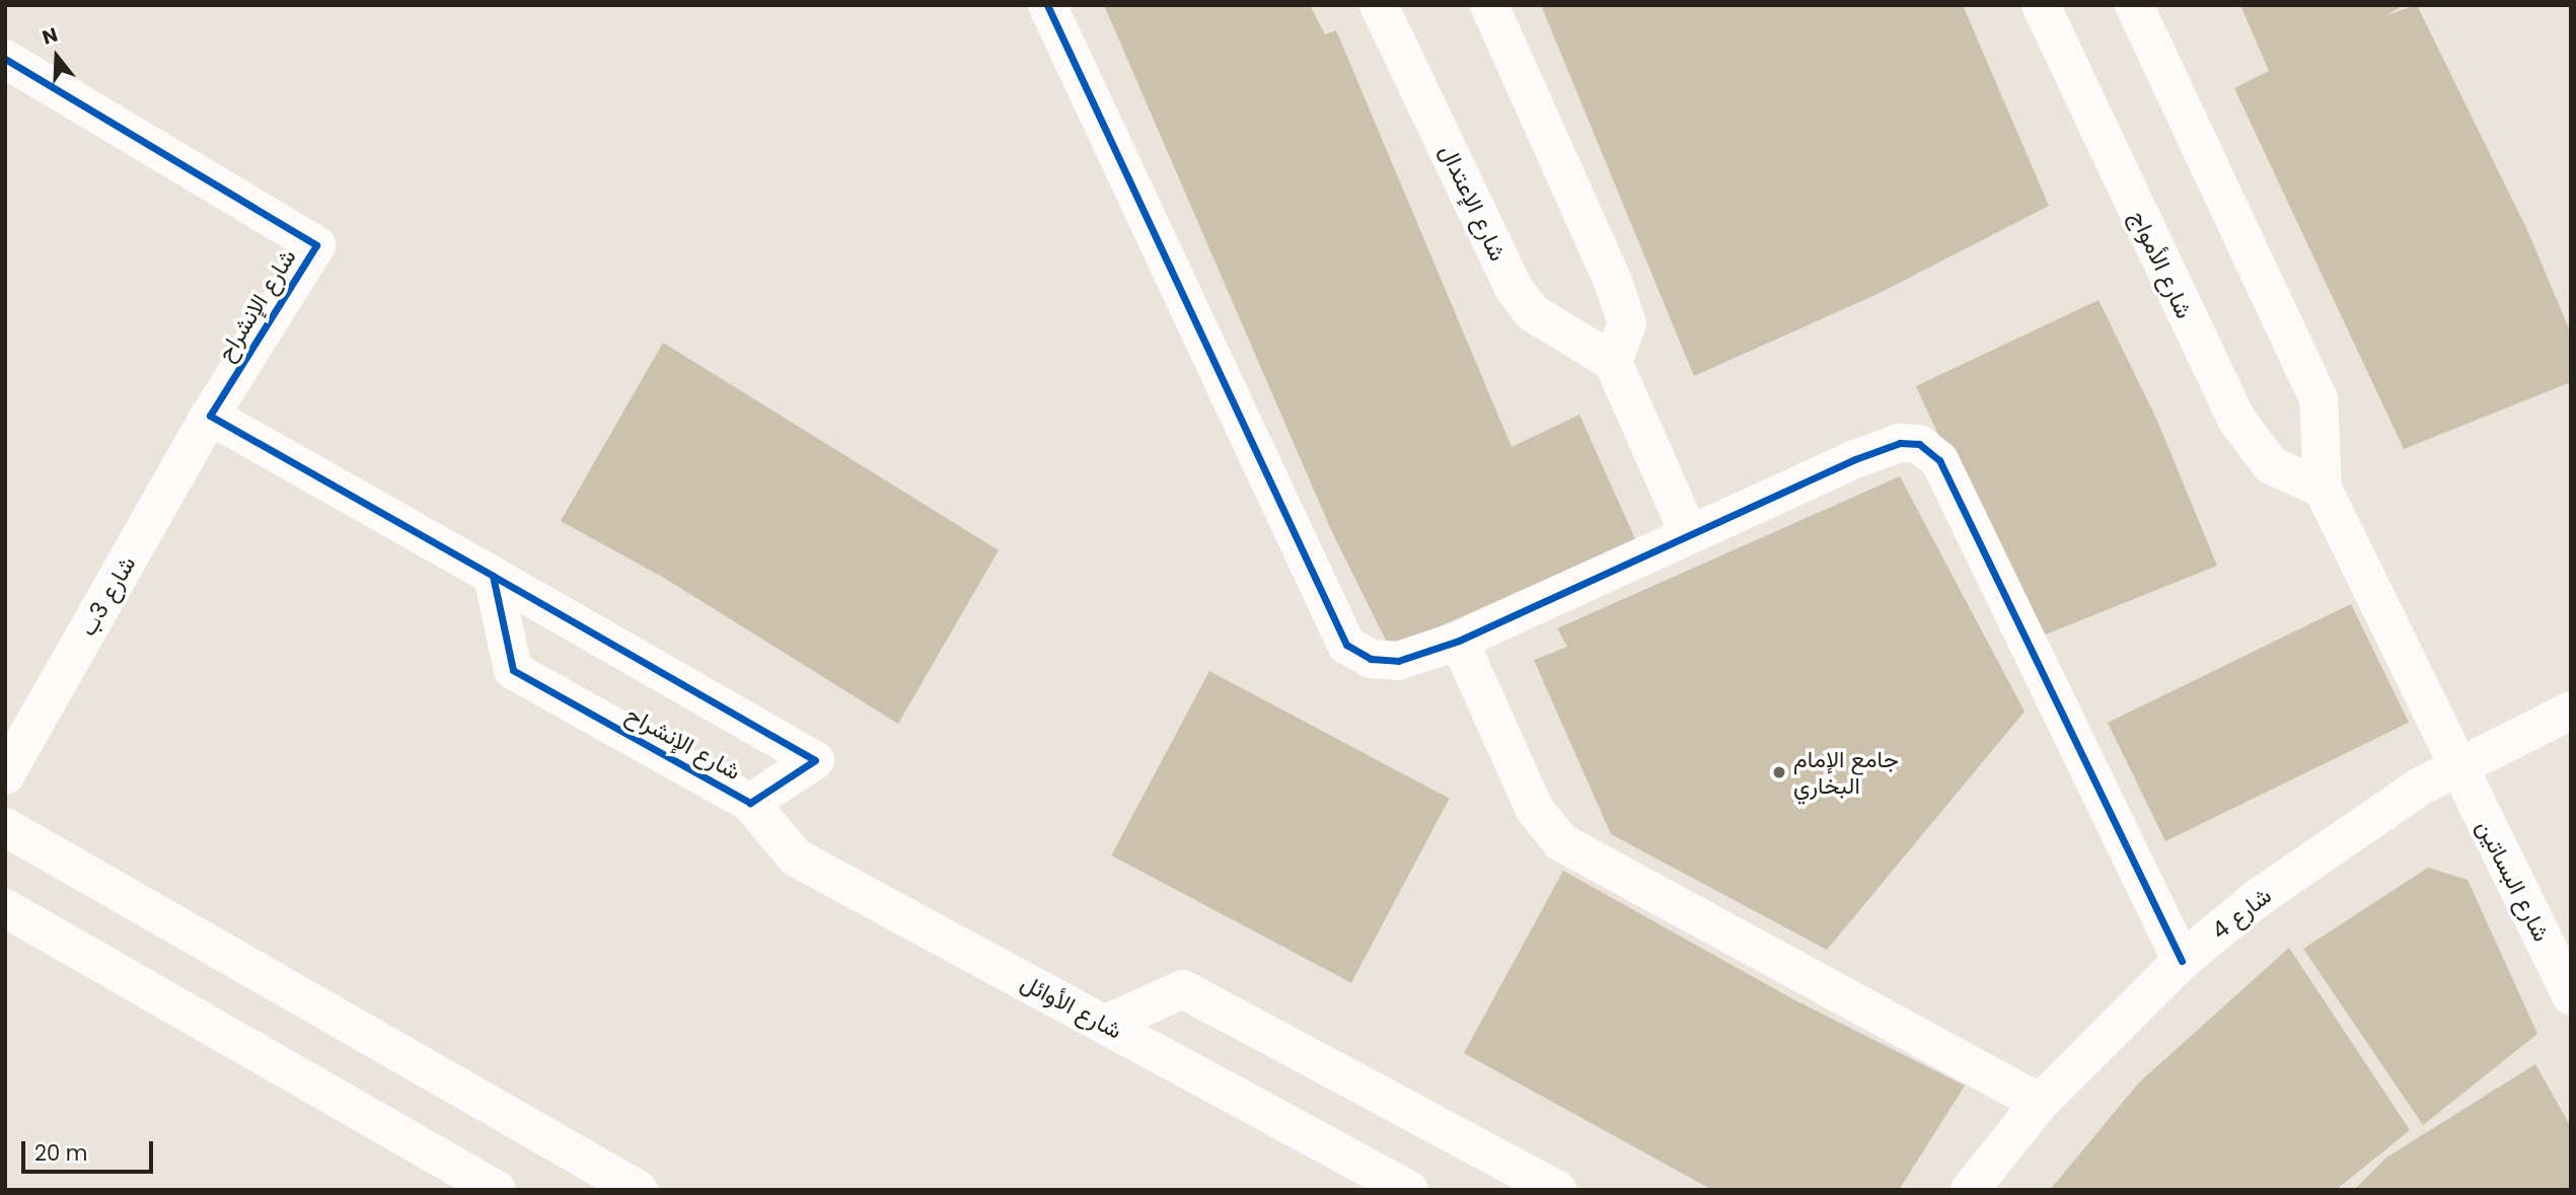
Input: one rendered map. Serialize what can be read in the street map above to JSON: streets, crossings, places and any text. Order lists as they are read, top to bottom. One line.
{"streets":{"street":["شارع الإعتدال","شارع الأمواج","شارع الإنشراح","شارع 3ب","شارع البساتين","شارع 4","شارع الأوائل"]},"crossings":[["شارع الإنشراح","شارع 3ب"],["شارع الإنشراح","شارع الأوائل"],["شارع البساتين","شارع 4"]],"places":["جامع الإمام البخاري"],"scale_bar":"20 m","north":"top"}
